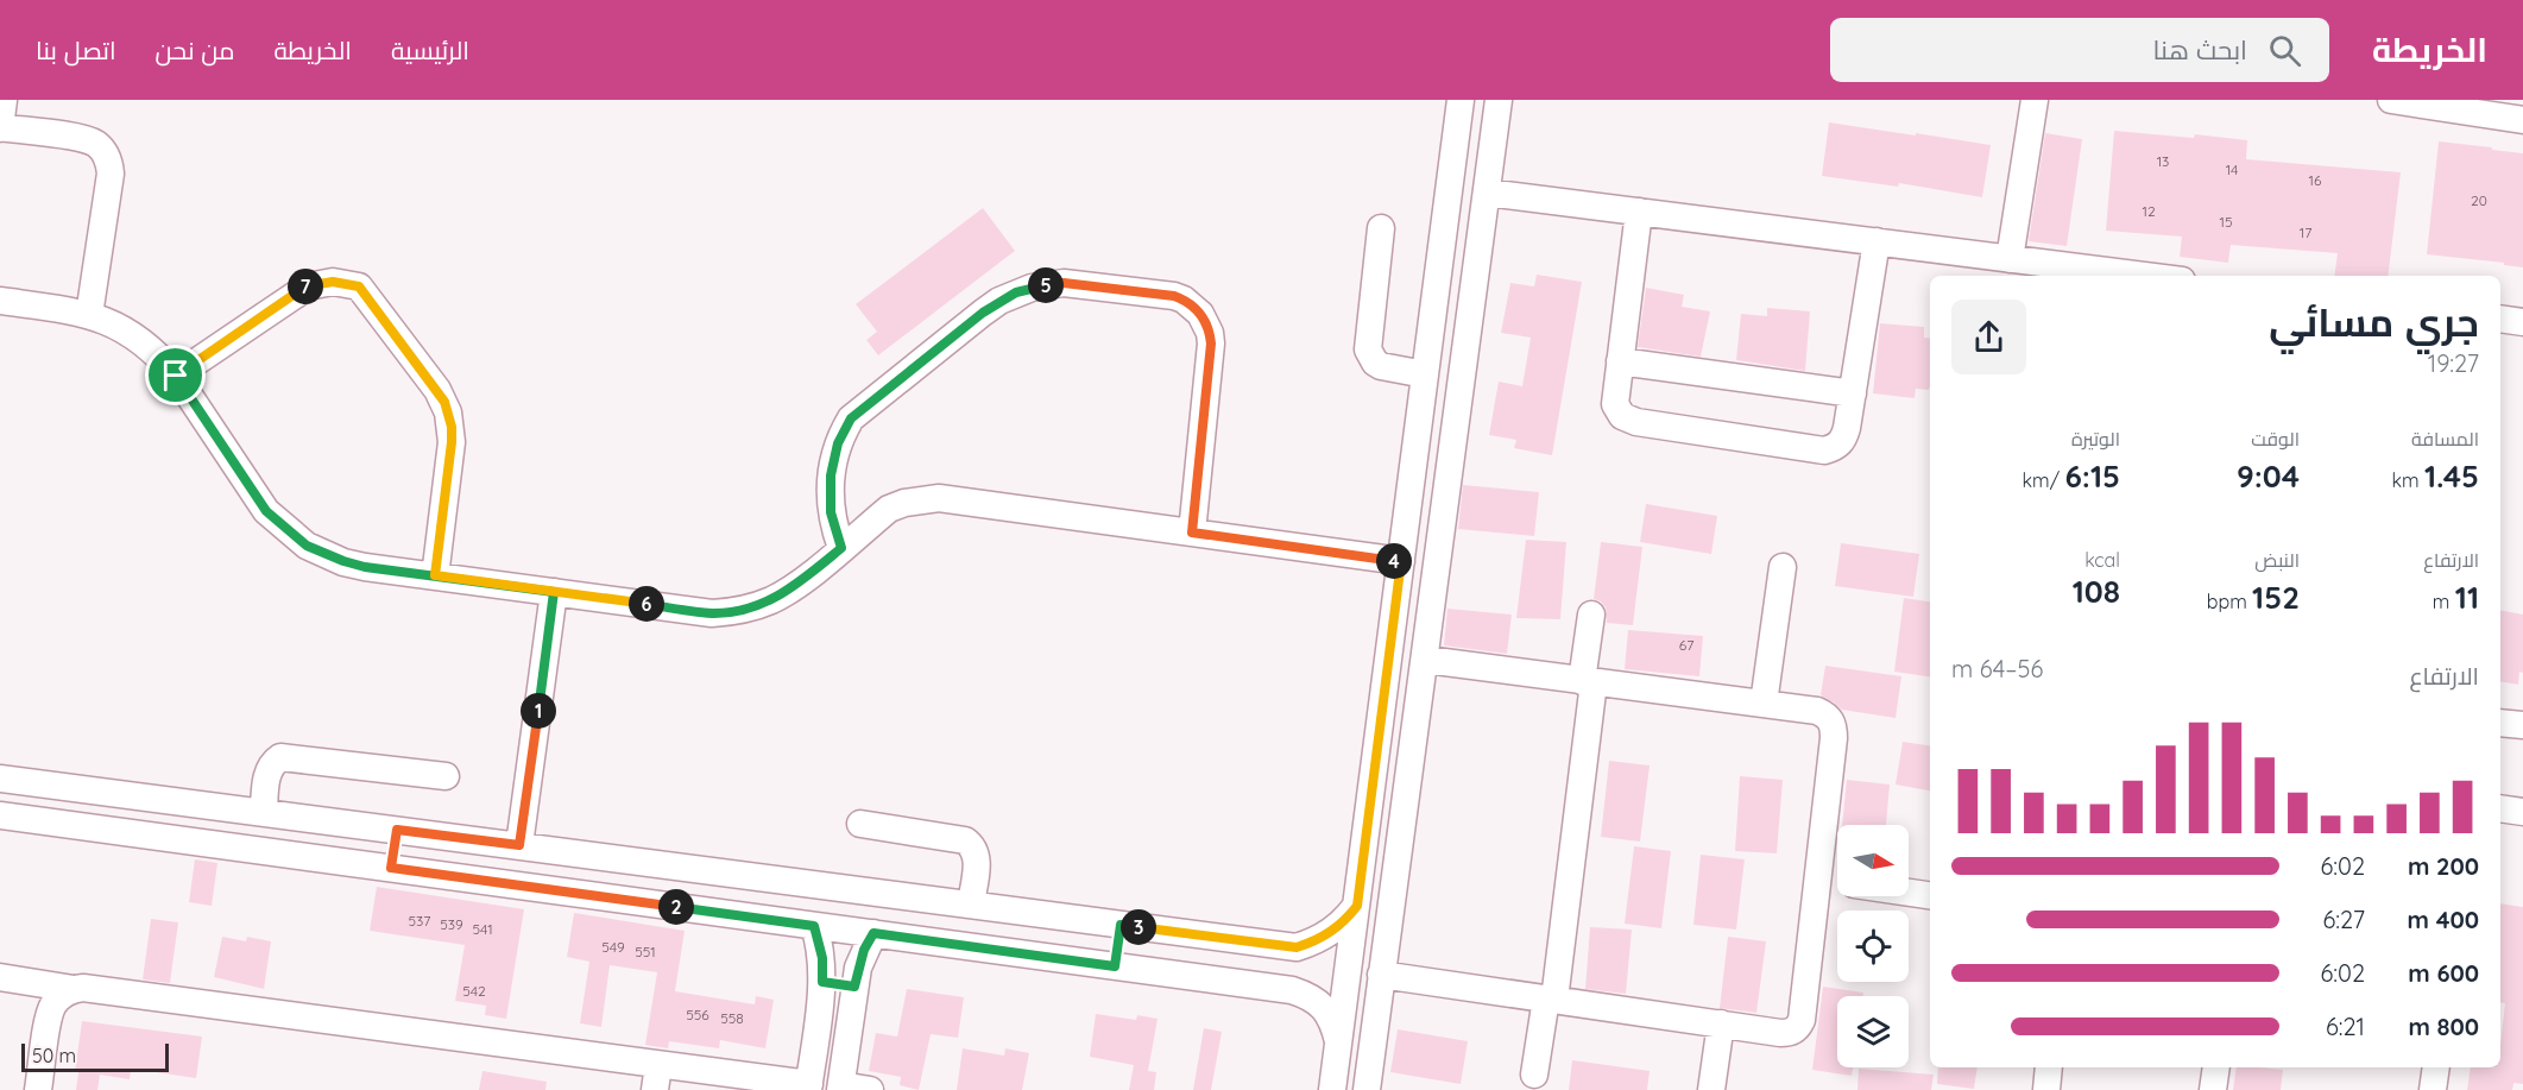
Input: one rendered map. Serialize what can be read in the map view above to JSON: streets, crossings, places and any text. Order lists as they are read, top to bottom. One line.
{"house_numbers":["13","14","16","20","12","15","17","67","537","539","541","549","551","542","556","558"],"scale_bar":"50 m","north":"right","page":{"header":"الخريطة","search":"ابحث هنا","nav":["الرئيسية","الخريطة","من نحن","اتصل بنا"],"pins":["5","7","4","6","1","2","3"],"heading":["جري مسائي","19:27"],"stats":[["المسافة","1.45 km"],["الوقت","9:04"],["الوتيرة","6:15 /km"],["الارتفاع","11 m"],["النبض","152 bpm"],["kcal","108"]],"chart":["الارتفاع","56–64 m"],"list":[{"name":"200 m","note":"6:02"},{"name":"400 m","note":"6:27"},{"name":"600 m","note":"6:02"},{"name":"800 m","note":"6:21"}],"scale":"50 m"}}
